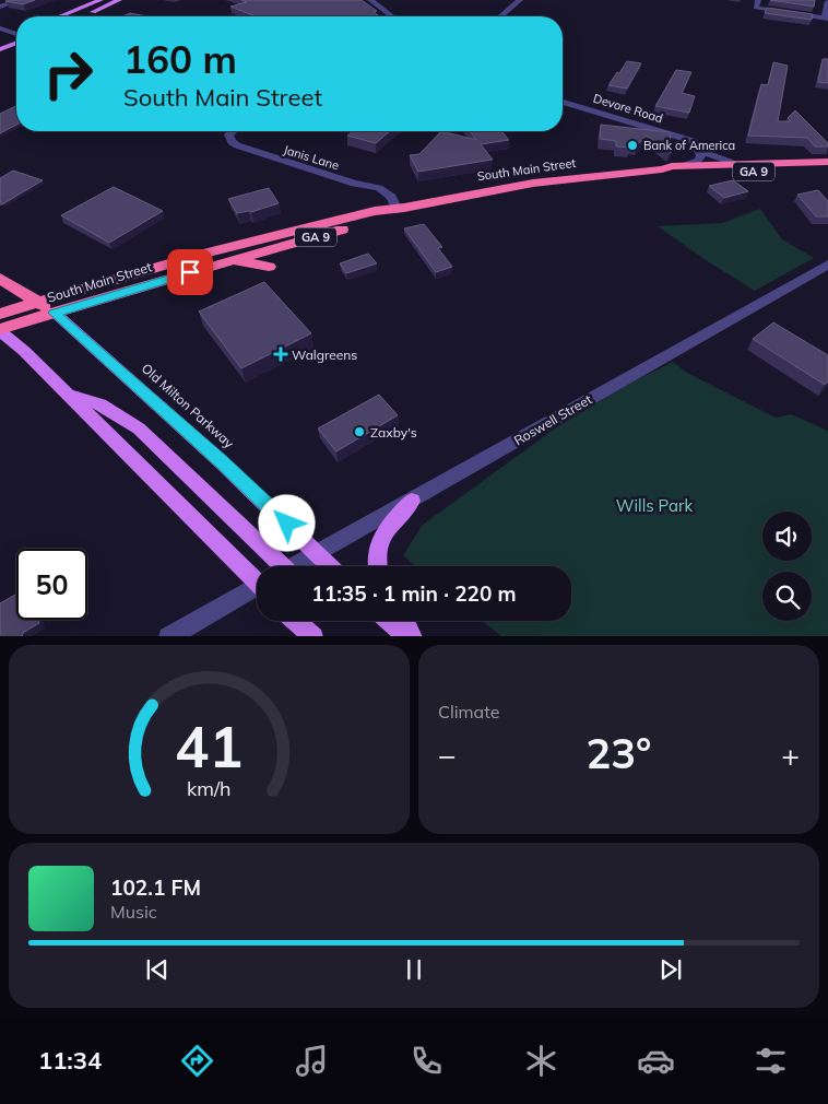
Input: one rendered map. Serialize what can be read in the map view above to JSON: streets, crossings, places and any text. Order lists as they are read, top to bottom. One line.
{"streets":{"highway":["South Main Street","GA 9","Old Milton Parkway"],"street":["Devore Road","Janis Lane","Roswell Street"]},"crossings":[["Devore Road","South Main Street"],["Janis Lane","South Main Street"],["South Main Street","Old Milton Parkway"],["Old Milton Parkway","Roswell Street"]],"parks":["Wills Park"],"places":{"other":["Bank of America","Zaxby's"],"health":["Walgreens"]},"page":{"turn":["160 m","South Main Street"],"limit":"50","trip":"11:35 · 1 min · 220 m","tile":"Climate","heat":["−","23°","+"],"song":["102.1 FM","Music"],"tabs":"11:34","gauge":["41","km/h"]}}
